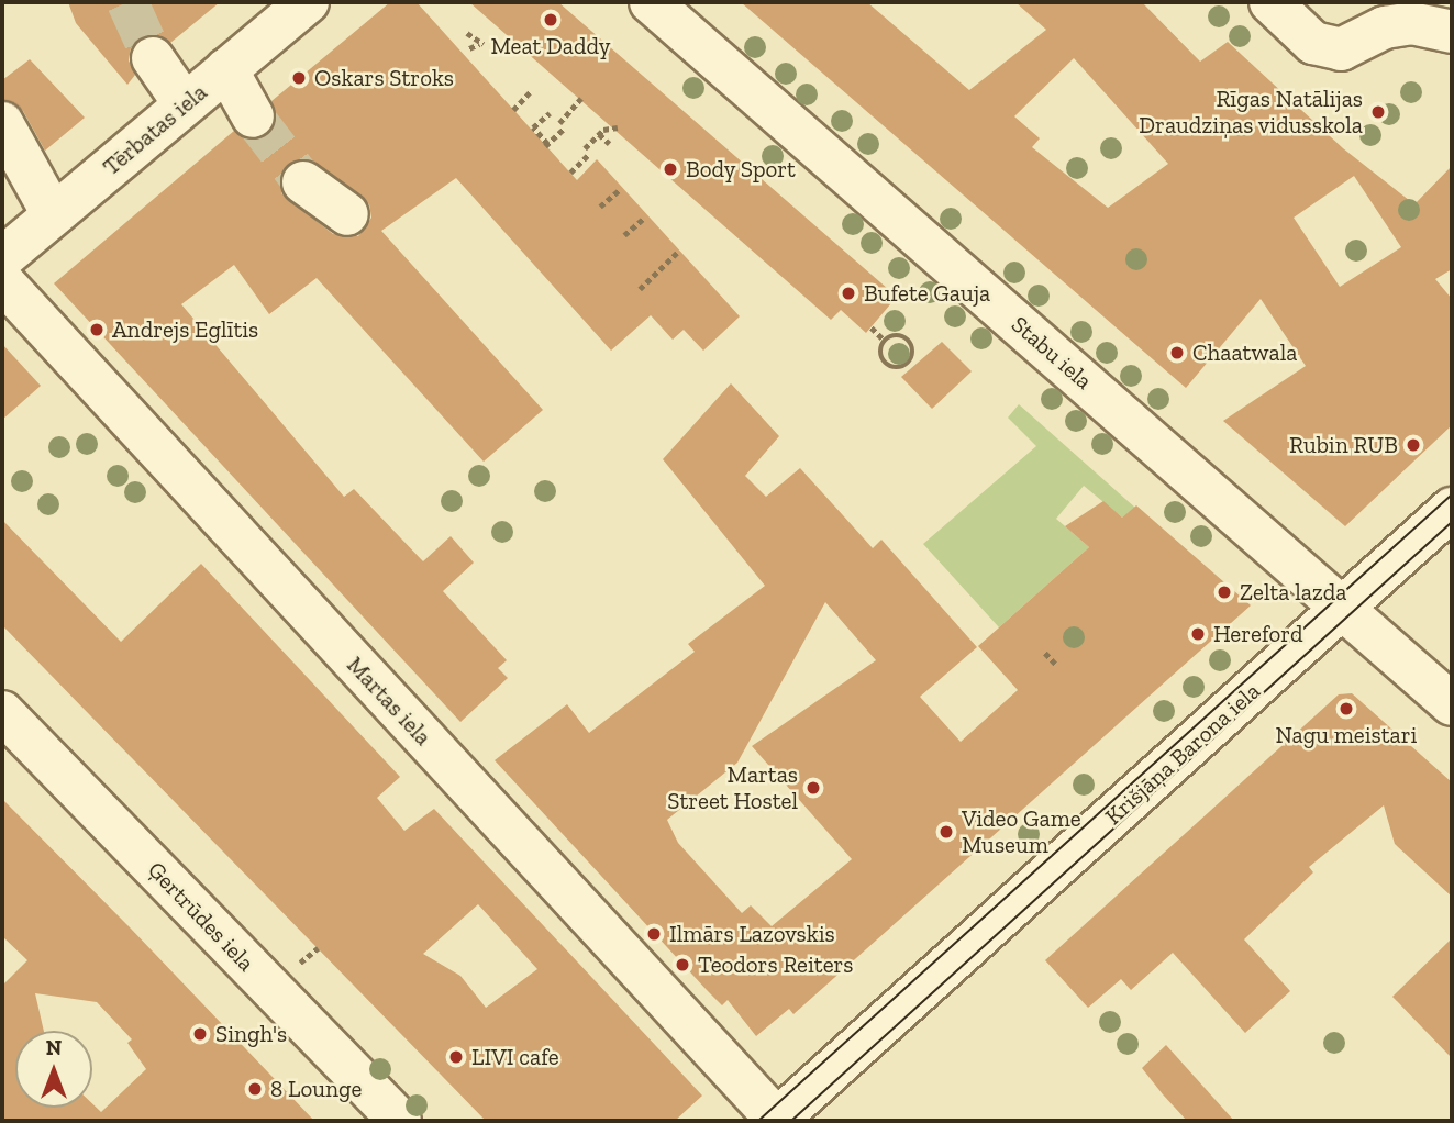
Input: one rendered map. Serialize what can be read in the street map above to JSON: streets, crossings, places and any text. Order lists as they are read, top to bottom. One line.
{"streets":{"street":["Tērbatas iela","Stabu iela","Martas iela","Krišjāņa Barona iela","Ģertrūdes iela"]},"crossings":[["Stabu iela","Krišjāņa Barona iela"],["Martas iela","Krišjāņa Barona iela"]],"places":["Meat Daddy","Oskars Stroks","Rīgas Natālijas Draudziņas vidusskola","Body Sport","Bufete Gauja","Andrejs Eglītis","Chaatwala","Rubin RUB","Zelta lazda","Hereford","Nagu meistari","Martas Street Hostel","Video Game Museum","Ilmārs Lazovskis","Teodors Reiters","Singh's","LIVI cafe","8 Lounge"],"north":"top"}
